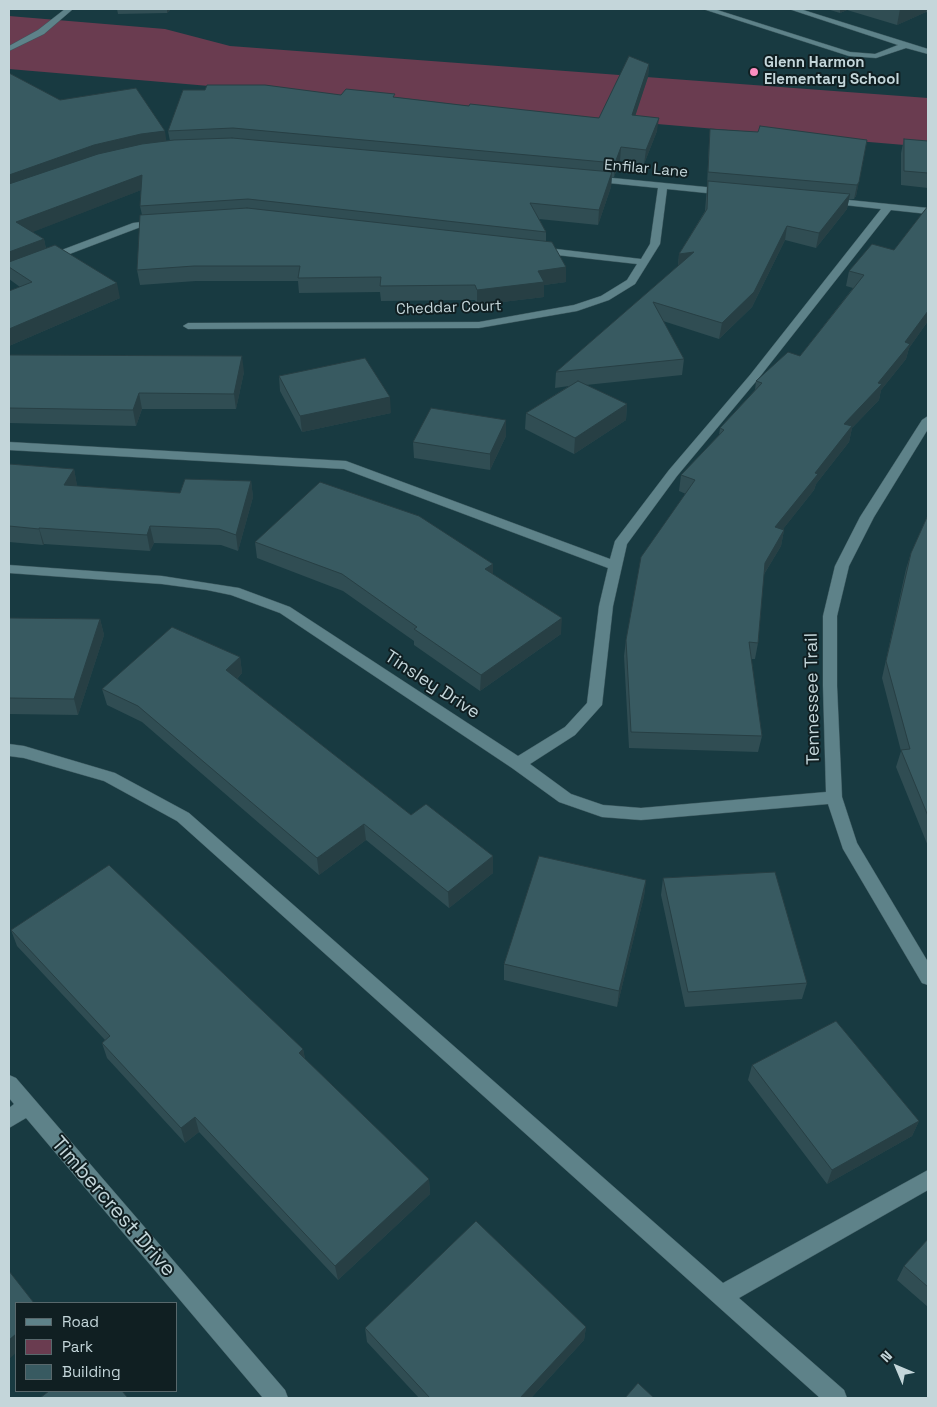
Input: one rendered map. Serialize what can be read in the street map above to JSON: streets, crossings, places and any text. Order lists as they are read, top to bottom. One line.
{"streets":{"street":["Enfilar Lane","Cheddar Court","Tinsley Drive","Tennessee Trail","Timbercrest Drive"]},"crossings":[["Enfilar Lane","Cheddar Court"],["Tinsley Drive","Tennessee Trail"]],"places":["Glenn Harmon Elementary School"],"legend":["Road","Park","Building"],"north":"top left"}
